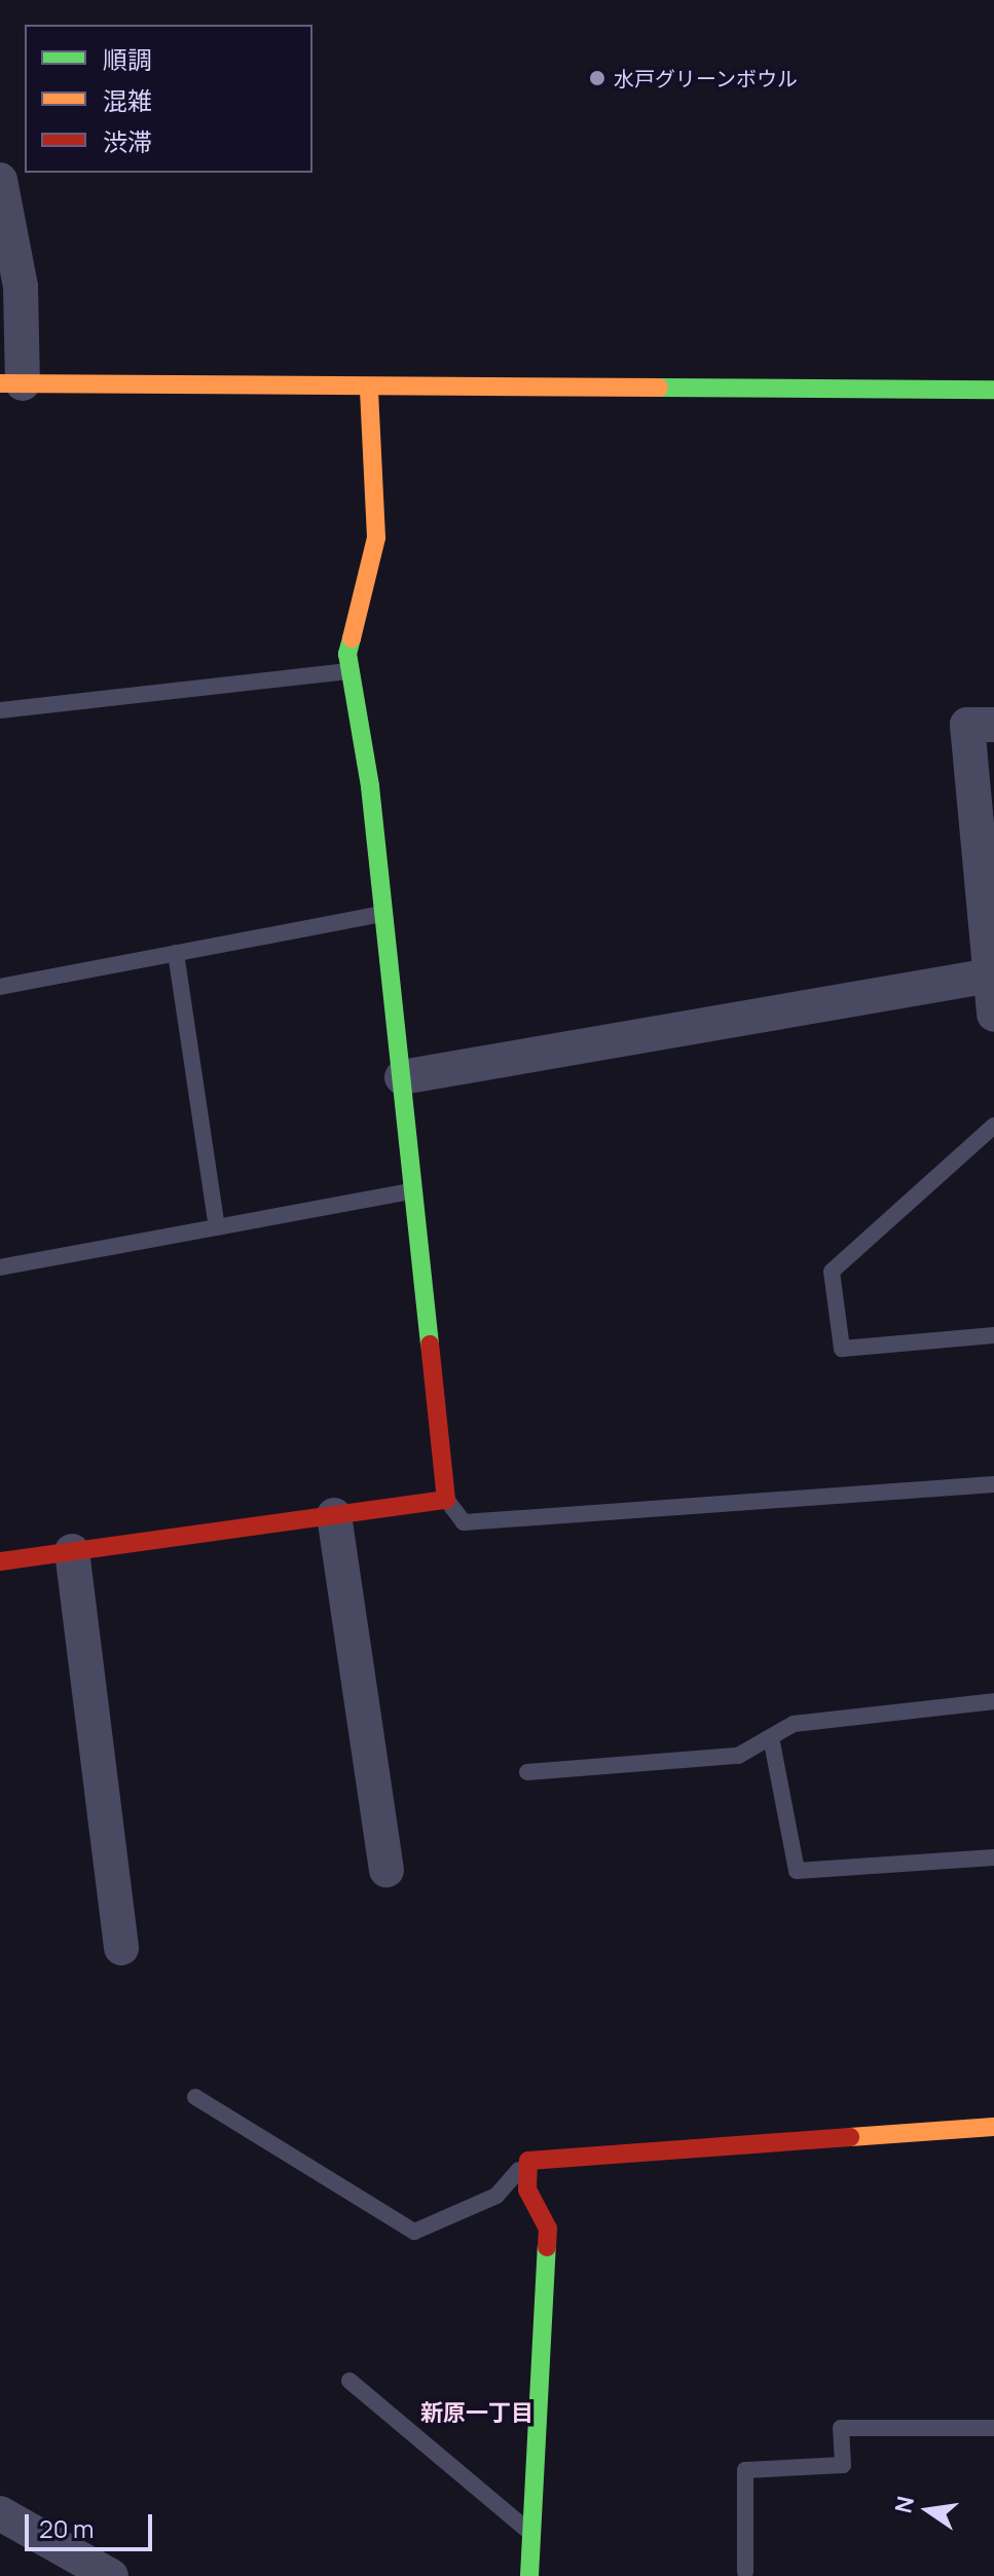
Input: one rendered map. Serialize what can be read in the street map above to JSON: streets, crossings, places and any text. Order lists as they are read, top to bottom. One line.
{"districts":["新原一丁目"],"places":["水戸グリーンボウル"],"legend":["順調","混雑","渋滞"],"scale_bar":"20 m","north":"left"}
